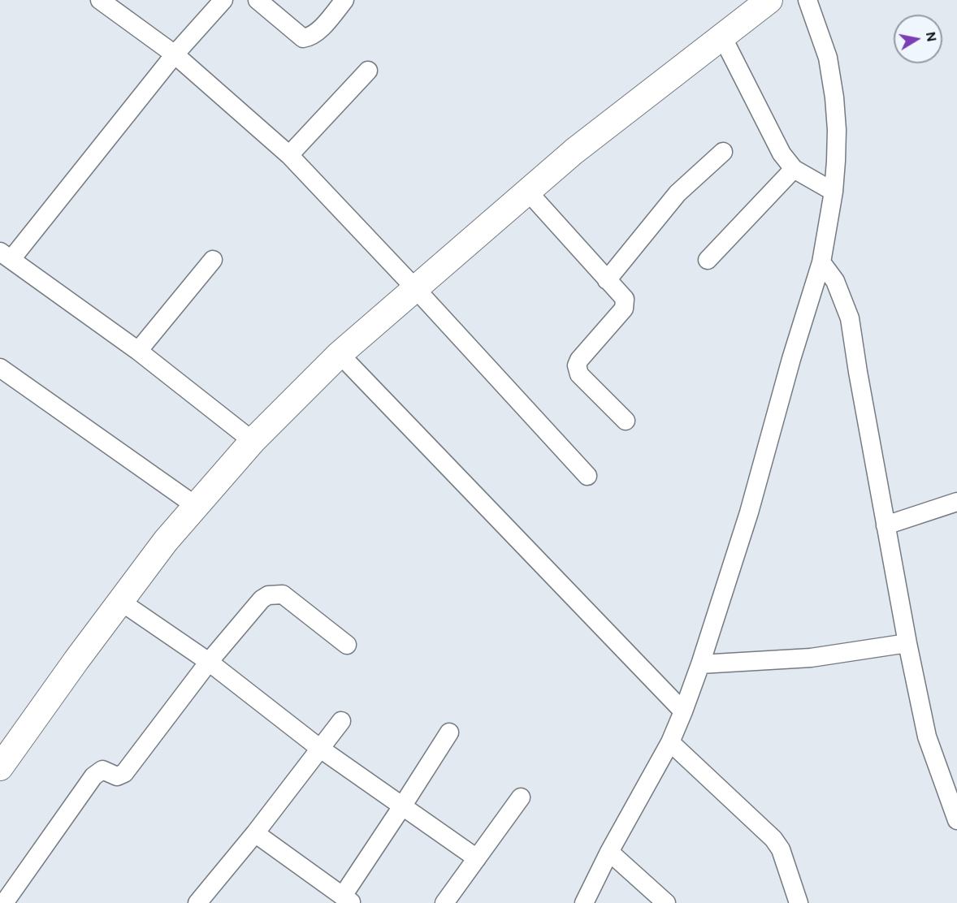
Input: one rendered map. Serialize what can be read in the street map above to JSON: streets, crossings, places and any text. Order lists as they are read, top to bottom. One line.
{"north":"right"}
